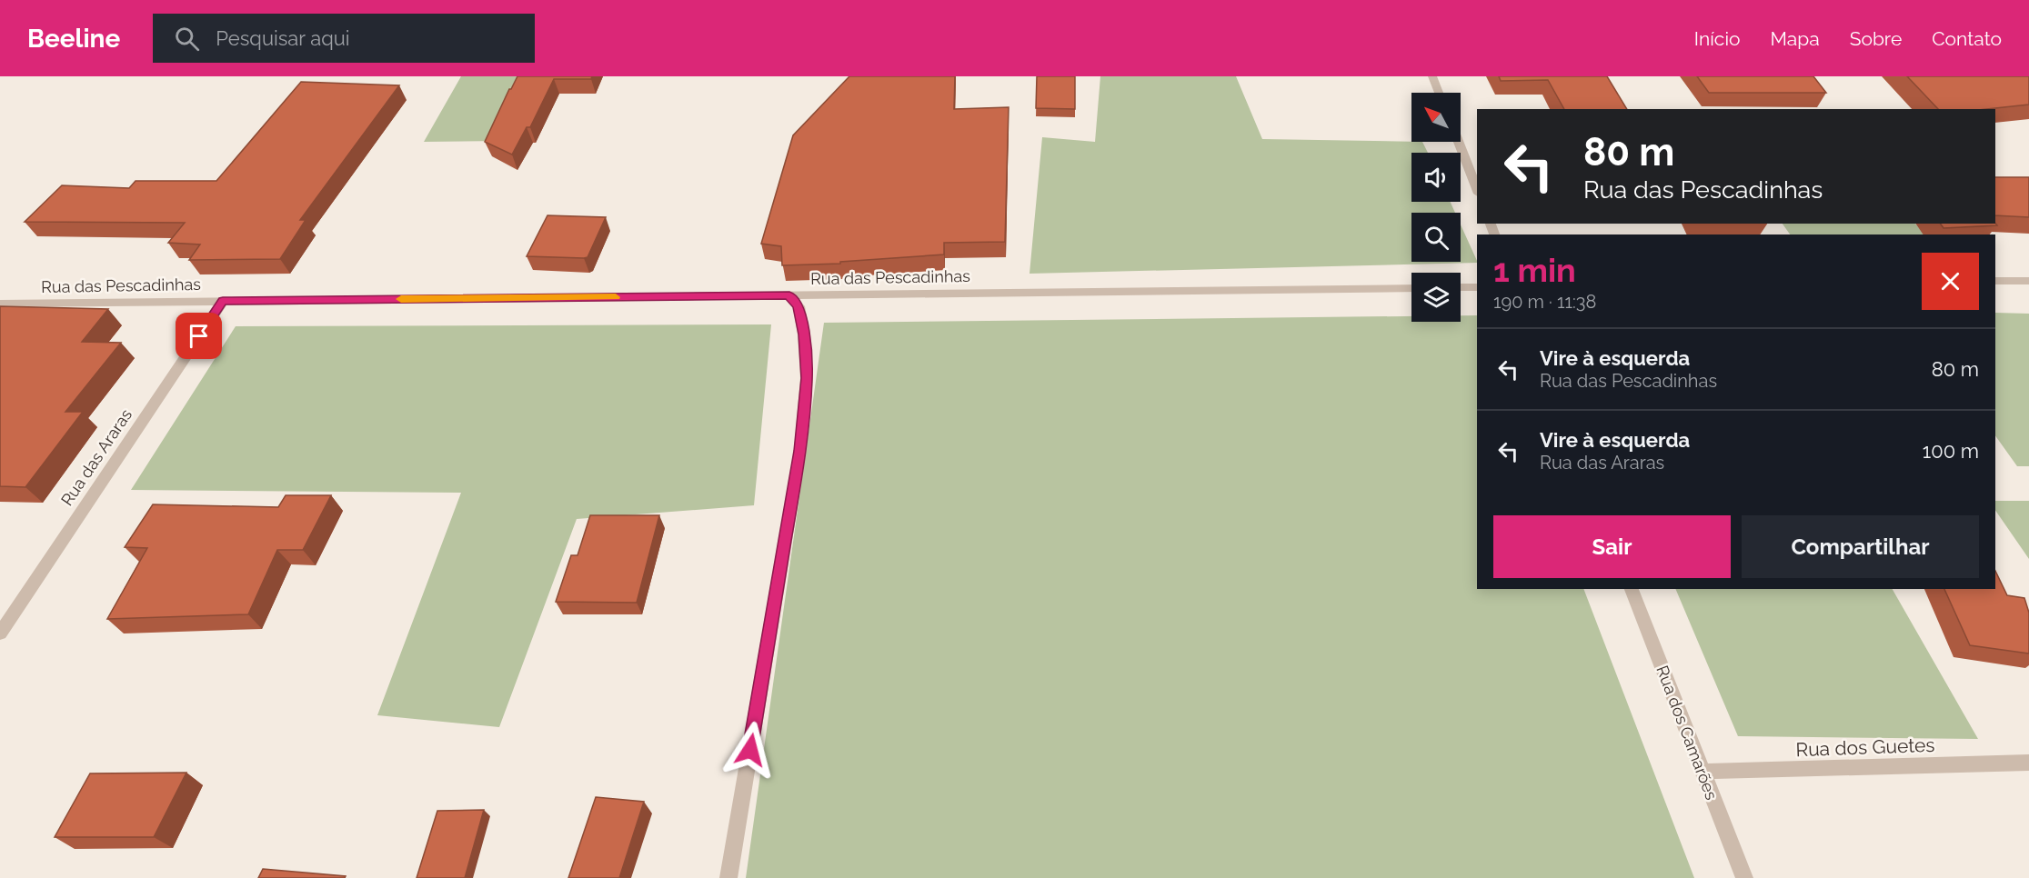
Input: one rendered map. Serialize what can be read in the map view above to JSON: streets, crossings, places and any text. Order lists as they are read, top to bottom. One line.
{"streets":{"street":["Rua das Pescadinhas","Rua das Araras","Rua dos Camarões","Rua dos Guetes"]},"crossings":[["Rua das Pescadinhas","Rua das Araras"],["Rua dos Camarões","Rua dos Guetes"]],"north":"top left","page":{"header":"Beeline","search":"Pesquisar aqui","nav":["Início","Mapa","Sobre","Contato"],"turn":["80 m","Rua das Pescadinhas"],"heading":["1 min","190 m · 11:38"],"list":[{"name":"Vire à esquerda","note":"Rua das Pescadinhas","value":"80 m"},{"name":"Vire à esquerda","note":"Rua das Araras","value":"100 m"}],"buttons":["Sair","Compartilhar"]}}
